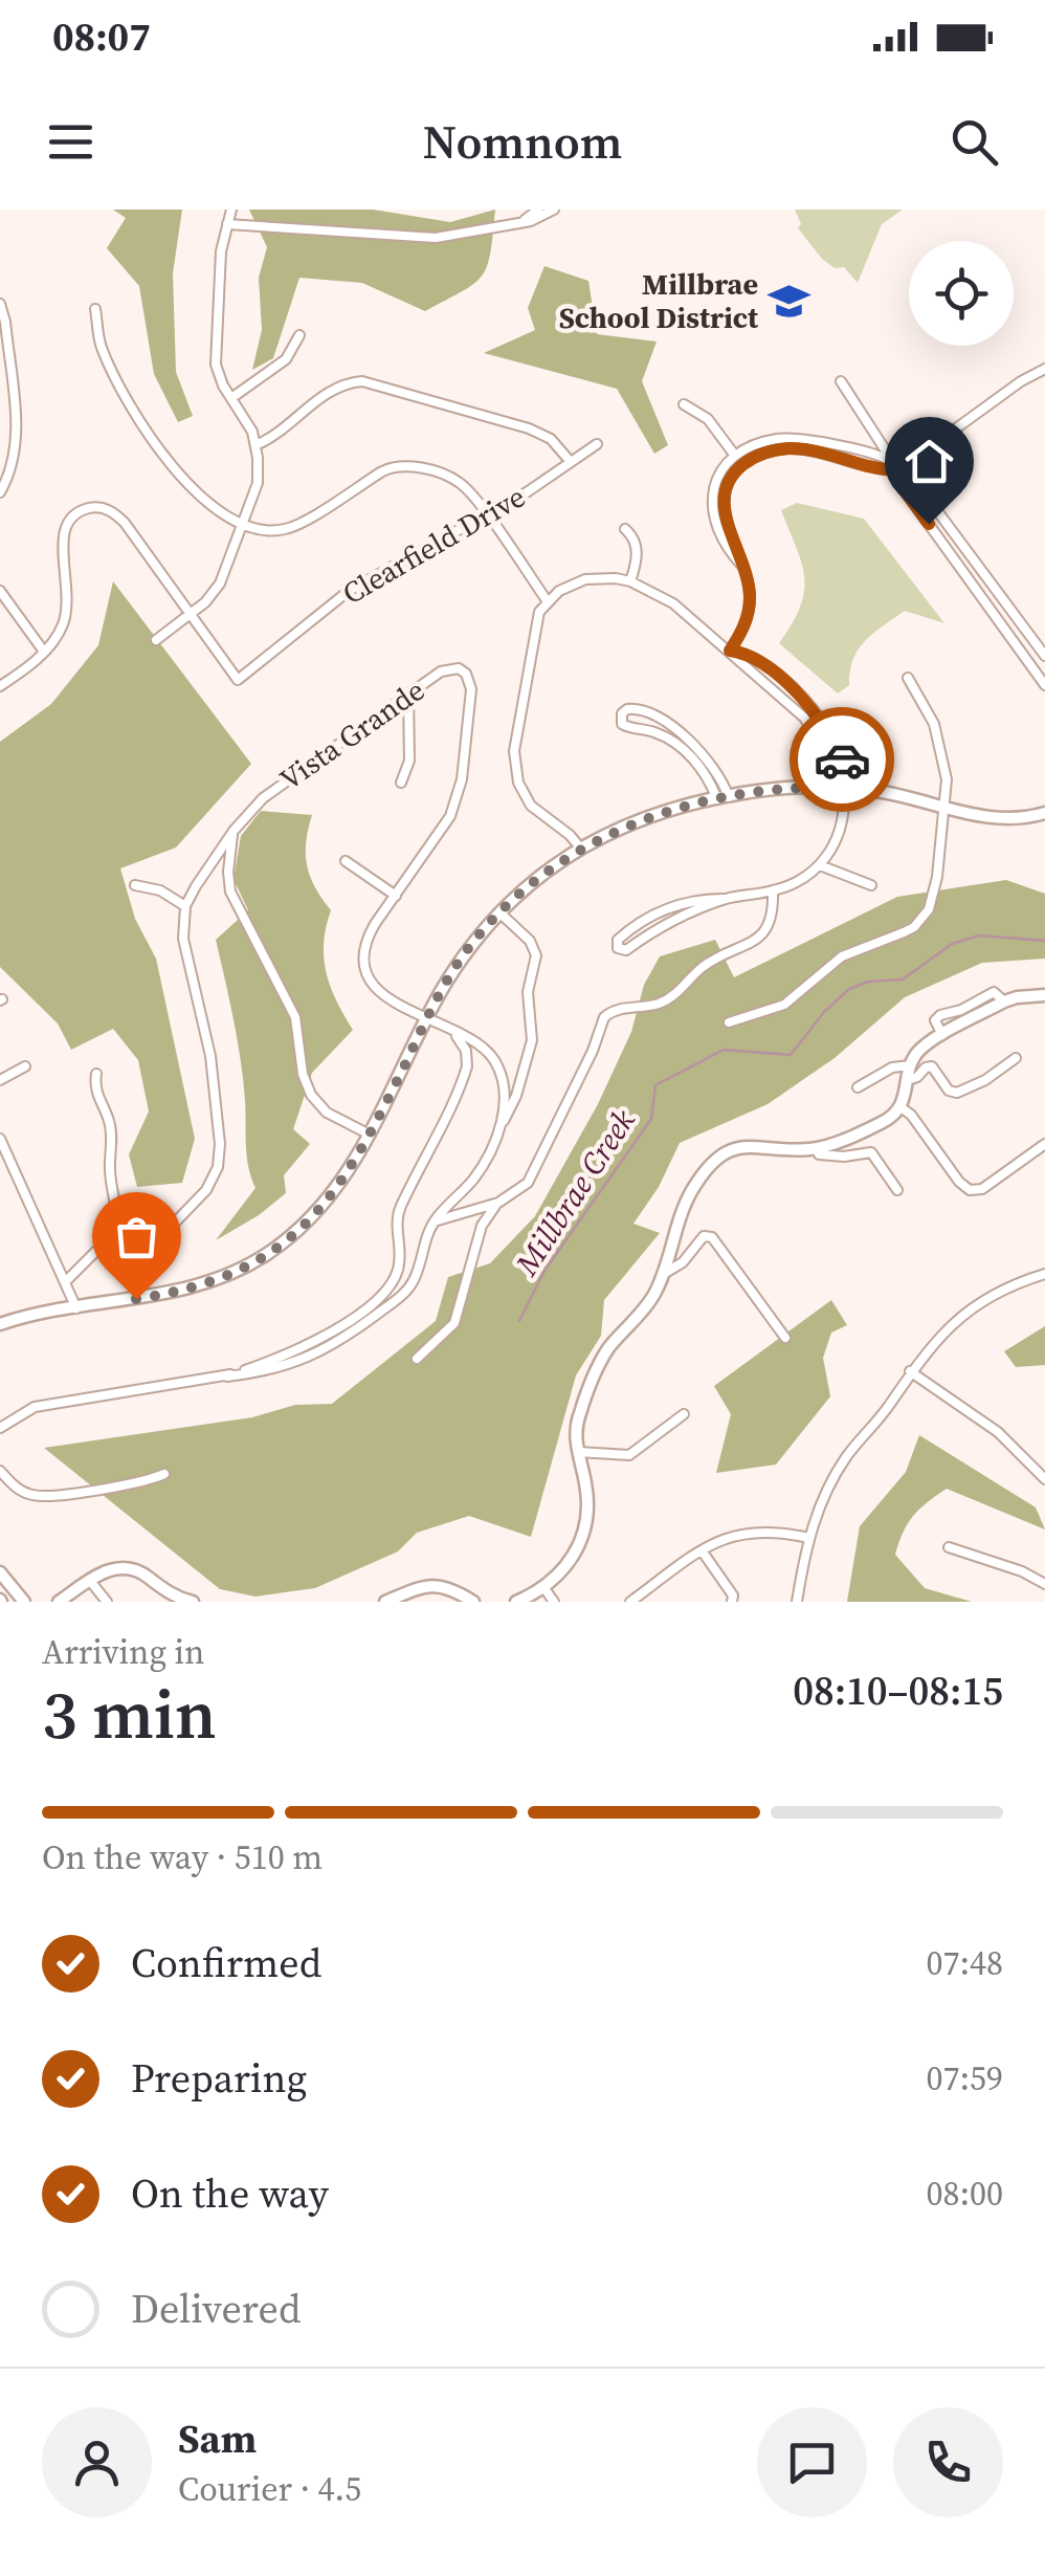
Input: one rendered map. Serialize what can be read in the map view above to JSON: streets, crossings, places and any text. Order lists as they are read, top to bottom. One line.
{"streets":{"street":["Clearfield Drive","Vista Grande"]},"water":["Millbrae Creek"],"places":{"school or university":["Millbrae School District"]},"page":{"status":"08:07","header":"Nomnom","heading":["3 min","Arriving in","08:10–08:15"],"panel":["Sam","Courier · 4.5"],"bar":"On the way · 510 m","list":[["Confirmed","07:48"],["Preparing","07:59"],["On the way","08:00"],"Delivered"]}}
